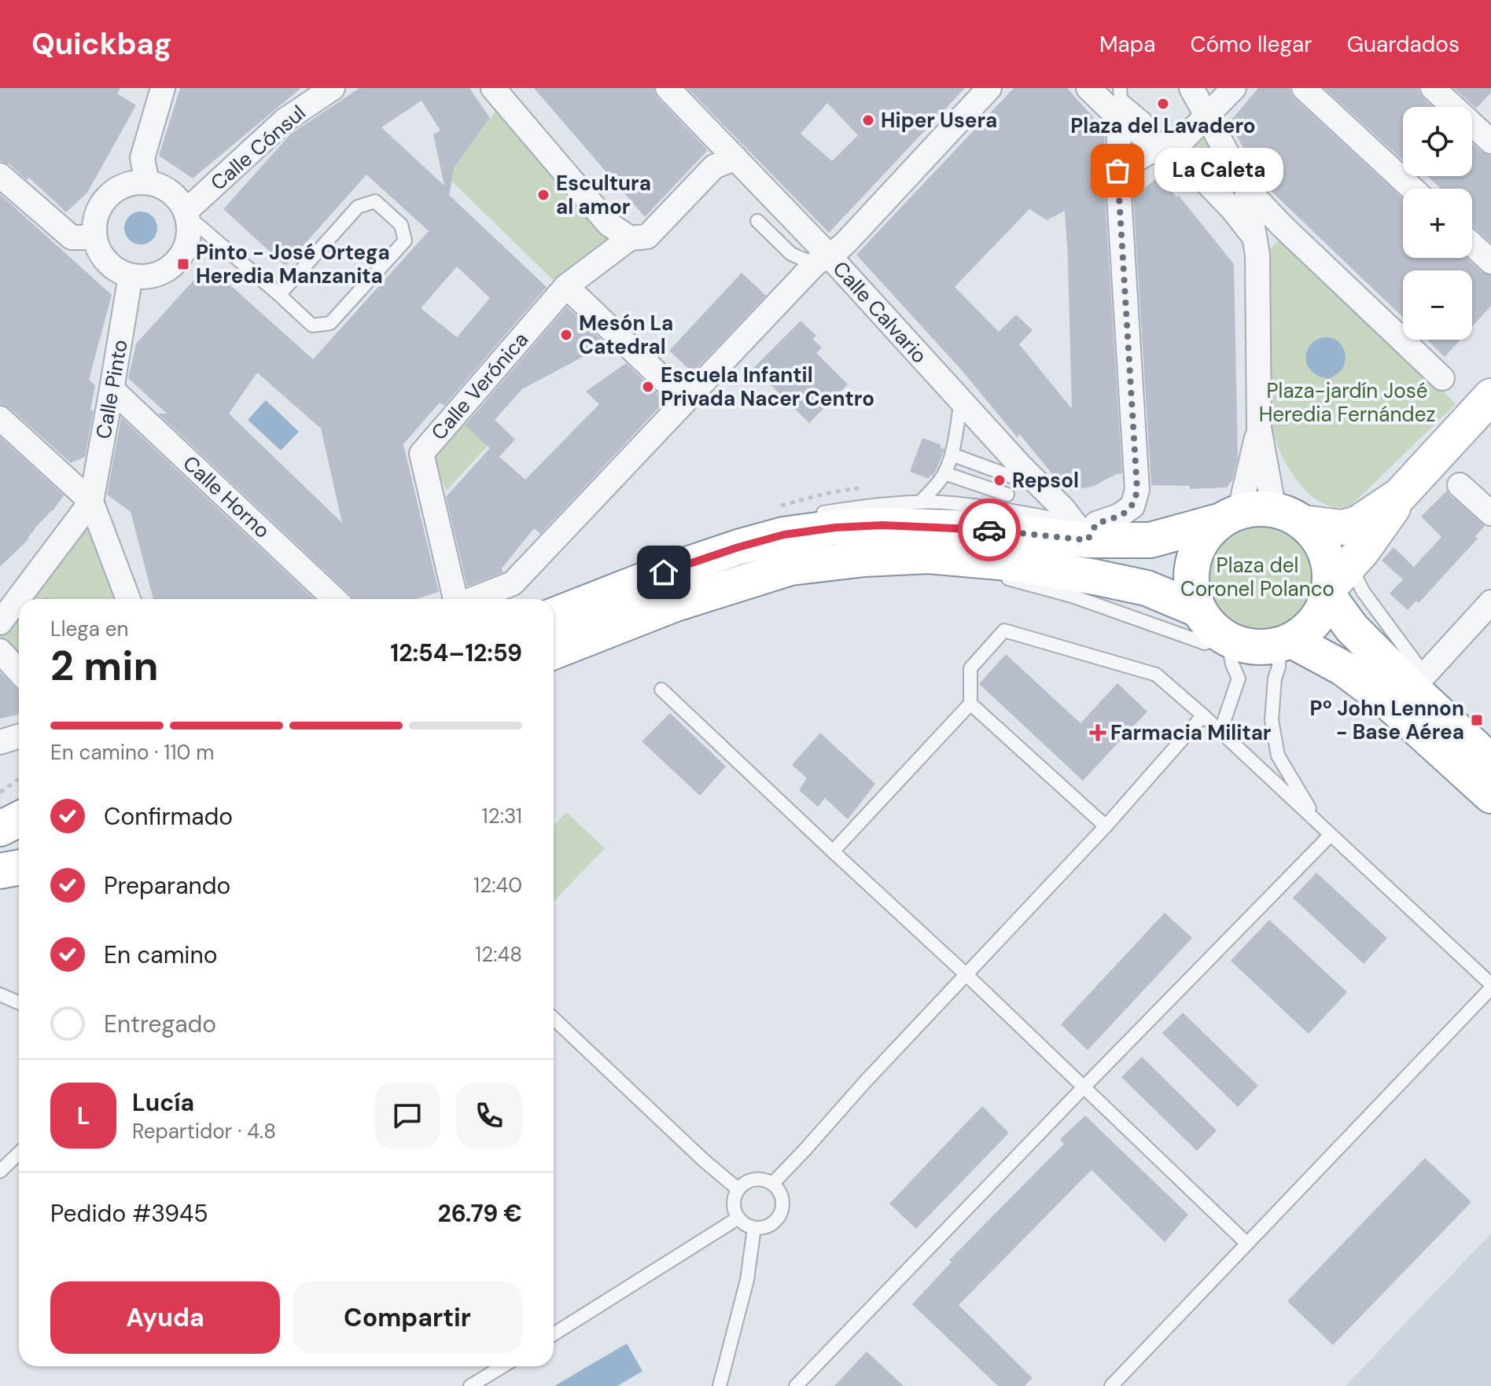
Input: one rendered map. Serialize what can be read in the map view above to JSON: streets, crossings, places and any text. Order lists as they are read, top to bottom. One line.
{"streets":{"street":["Calle Cónsul","Calle Calvario","Calle Verónica","Calle Pinto","Calle Horno"]},"crossings":[["Calle Cónsul","Calle Pinto"],["Calle Pinto","Calle Horno"]],"parks":["Plaza-jardín José Heredia Fernández","Plaza del Coronel Polanco"],"places":{"other":["Plaza del Lavadero","Hiper Usera","La Caleta","Escultura al amor","Mesón La Catedral","Escuela Infantil Privada Nacer Centro","Repsol"],"transit":["Pinto - José Ortega Heredia Manzanita","Pº John Lennon - Base Aérea"],"health":["Farmacia Militar"]},"page":{"header":"Quickbag","nav":["Mapa","Cómo llegar","Guardados"],"map_buttons":["+","−"],"bubble":"La Caleta","heading":["2 min","Llega en","12:54–12:59"],"panel":["Lucía","Repartidor · 4.8","Pedido #3945","26.79 €"],"bar":"En camino · 110 m","list":[["Confirmado","12:31"],["Preparando","12:40"],["En camino","12:48"],"Entregado"],"round":"L","buttons":["Ayuda","Compartir"]}}
